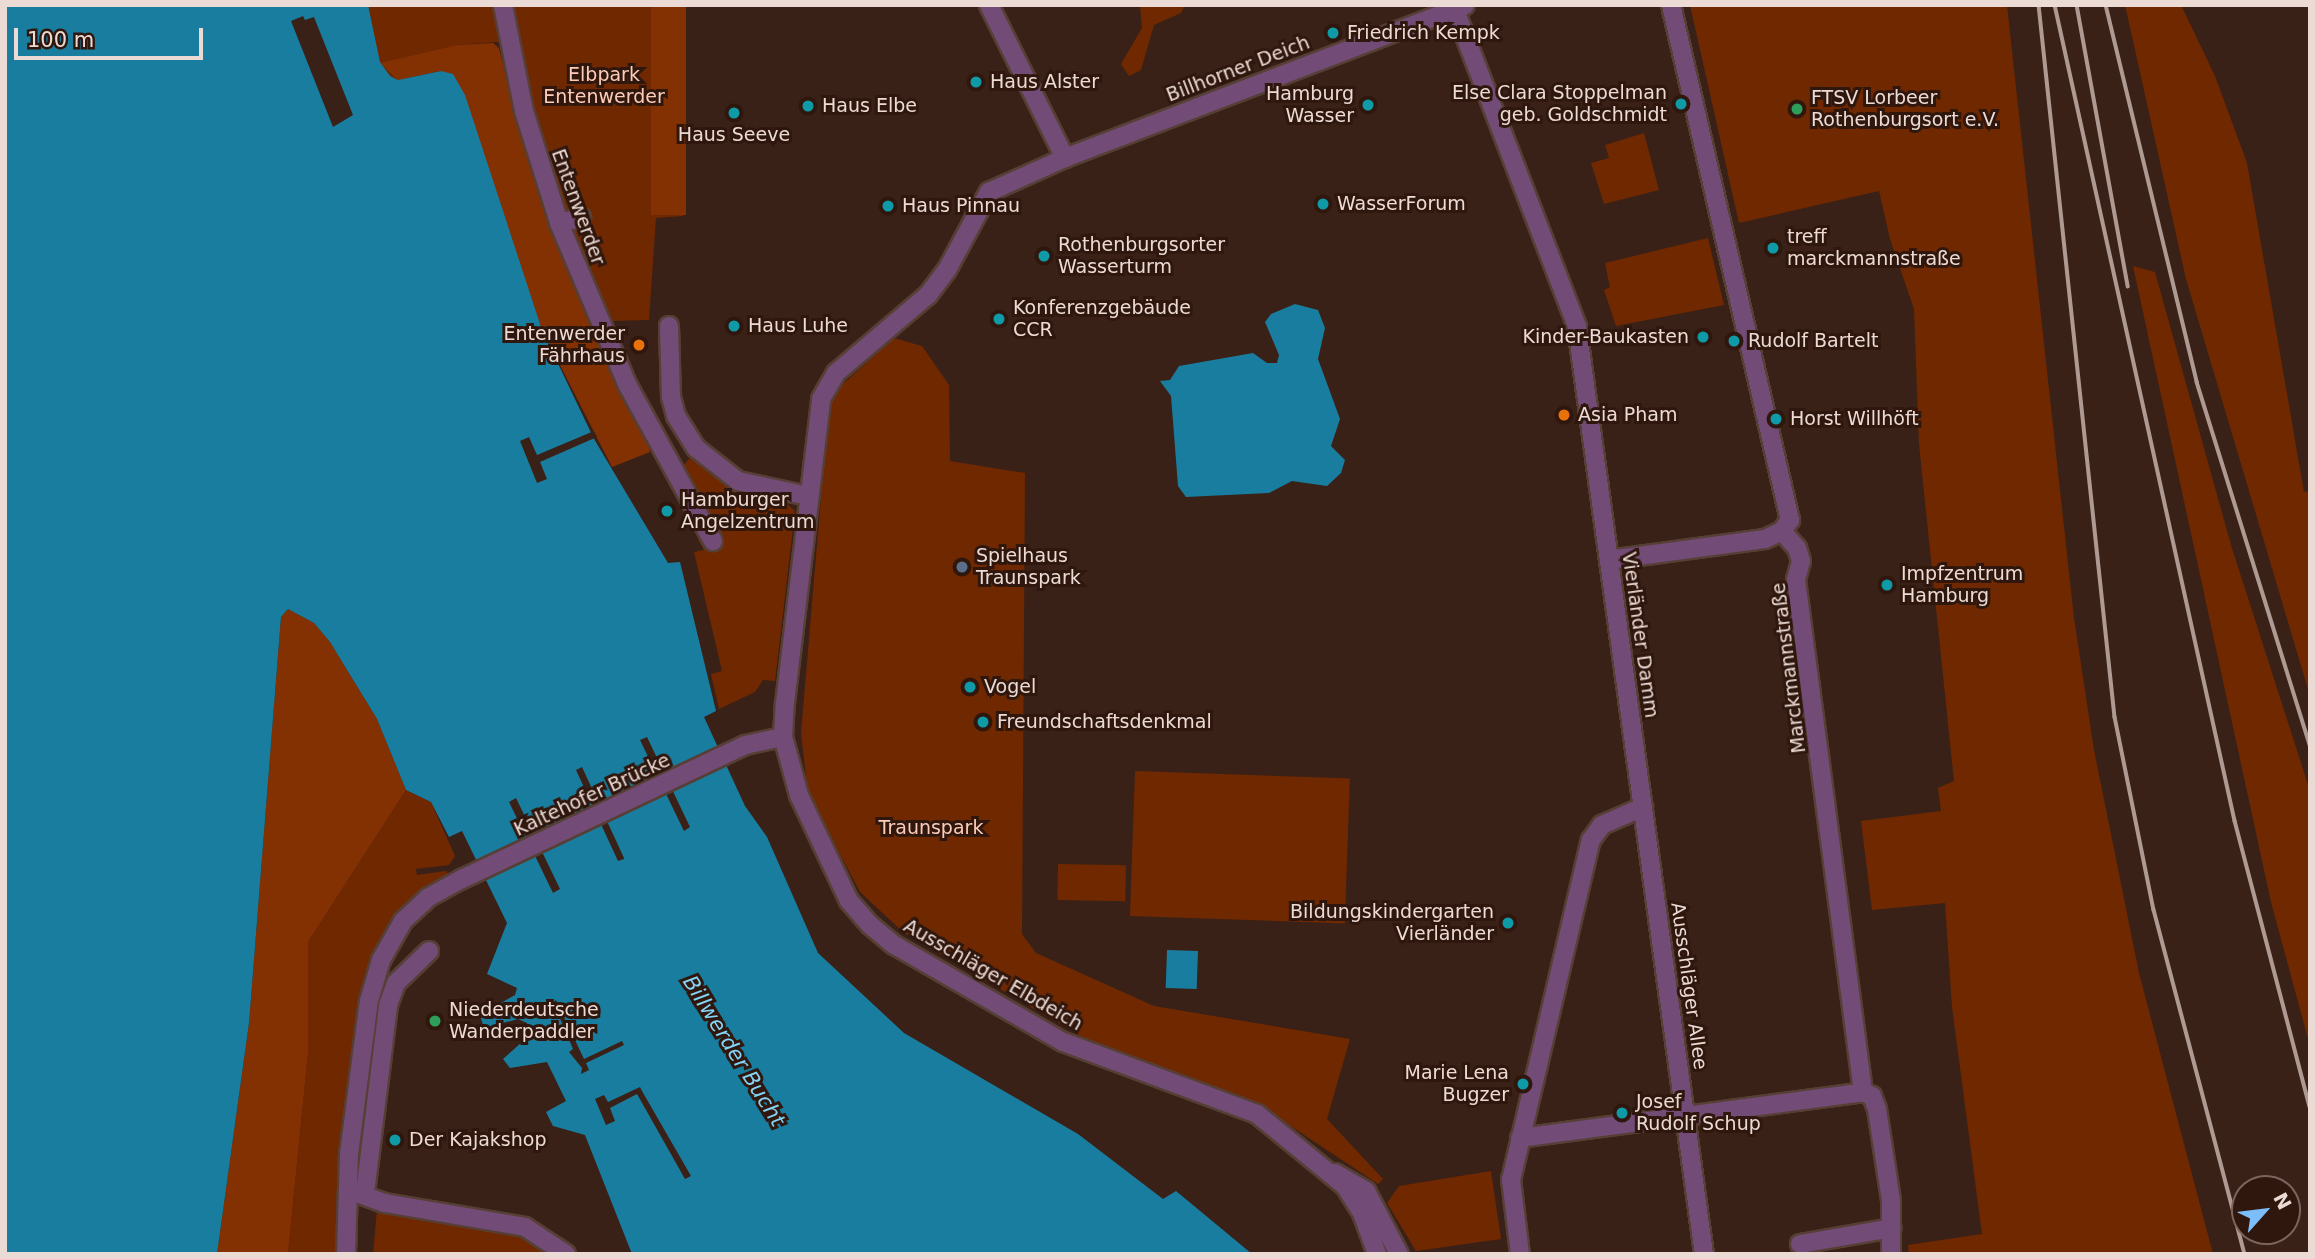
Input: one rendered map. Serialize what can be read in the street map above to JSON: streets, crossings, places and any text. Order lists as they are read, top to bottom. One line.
{"streets":{"street":["Billhorner Deich","Entenwerder","Vierländer Damm","Marckmannstraße","Kaltehofer Brücke","Ausschläger Elbdeich","Ausschläger Allee"]},"crossings":[["Billhorner Deich","Vierländer Damm"],["Billhorner Deich","Ausschläger Elbdeich"],["Vierländer Damm","Ausschläger Allee"],["Kaltehofer Brücke","Ausschläger Elbdeich"]],"water":["Billwerder Bucht"],"parks":["Elbpark Entenwerder","Traunspark"],"places":["Friedrich Kempk","Haus Alster","Else Clara Stoppelman geb. Goldschmidt","Hamburg Wasser","Haus Elbe","FTSV Lorbeer Rothenburgsort e.V.","Haus Seeve","WasserForum","Haus Pinnau","treff marckmannstraße","Rothenburgsorter Wasserturm","Konferenzgebäude CCR","Haus Luhe","Kinder-Baukasten","Rudolf Bartelt","Entenwerder Fährhaus","Asia Pham","Horst Willhöft","Hamburger Angelzentrum","Spielhaus Traunspark","Impfzentrum Hamburg","Vogel","Freundschaftsdenkmal","Bildungskindergarten Vierländer","Niederdeutsche Wanderpaddler","Marie Lena Bugzer","Josef Rudolf Schup","Der Kajakshop"],"scale_bar":"100 m","north":"top right"}
